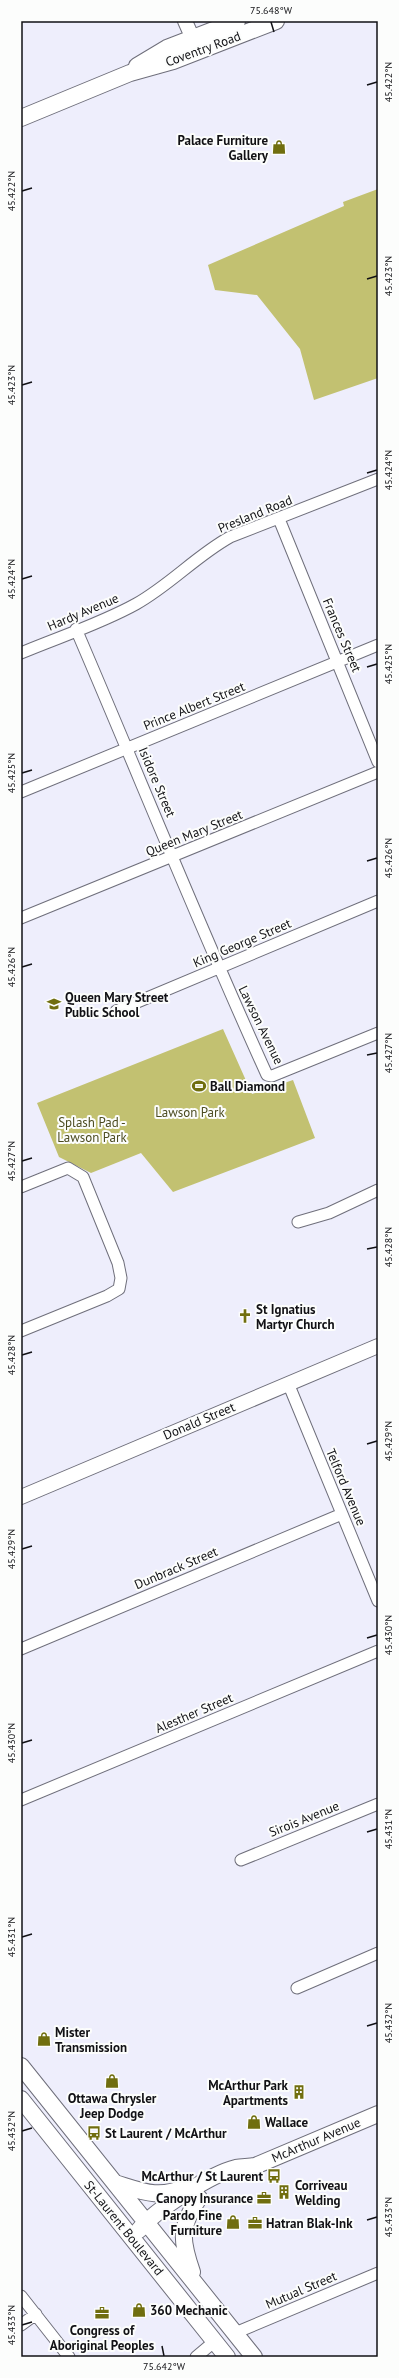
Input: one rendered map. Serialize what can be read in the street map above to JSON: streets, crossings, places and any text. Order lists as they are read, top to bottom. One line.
{"streets":{"main road":["Coventry Road","McArthur Avenue","St-Laurent Boulevard"],"street":["Presland Road","Hardy Avenue","Frances Street","Prince Albert Street","Isidore Street","Queen Mary Street","King George Street","Lawson Avenue","Donald Street","Telford Avenue","Dunbrack Street","Alesther Street","Sirois Avenue","Mutual Street"]},"crossings":[["Presland Road","Hardy Avenue"],["Presland Road","Frances Street"],["Hardy Avenue","Isidore Street"],["Frances Street","Prince Albert Street"],["Prince Albert Street","Isidore Street"],["Isidore Street","Queen Mary Street"],["Isidore Street","King George Street"],["Isidore Street","Lawson Avenue"],["King George Street","Lawson Avenue"],["Donald Street","Telford Avenue"],["Telford Avenue","Dunbrack Street"],["McArthur Avenue","St-Laurent Boulevard"],["St-Laurent Boulevard","Mutual Street"]],"parks":["Lawson Park","Splash Pad - Lawson Park"],"places":{"shop":["Palace Furniture Gallery","Mister Transmission","Ottawa Chrysler Jeep Dodge","Wallace","Pardo Fine Furniture","360 Mechanic"],"school or university":["Queen Mary Street Public School"],"sports":["Ball Diamond"],"church":["St Ignatius Martyr Church"],"building":["McArthur Park Apartments","Corriveau Welding"],"bus stop":["St Laurent / McArthur","McArthur / St Laurent"],"office":["Canopy Insurance","Hatran Blak-Ink","Congress of Aboriginal Peoples"]},"coordinates":["75.648°W","45.422°N","45.423°N","45.424°N","45.425°N","45.426°N","45.427°N","45.428°N","45.429°N","45.430°N","45.431°N","45.432°N","45.433°N","75.642°W"]}
